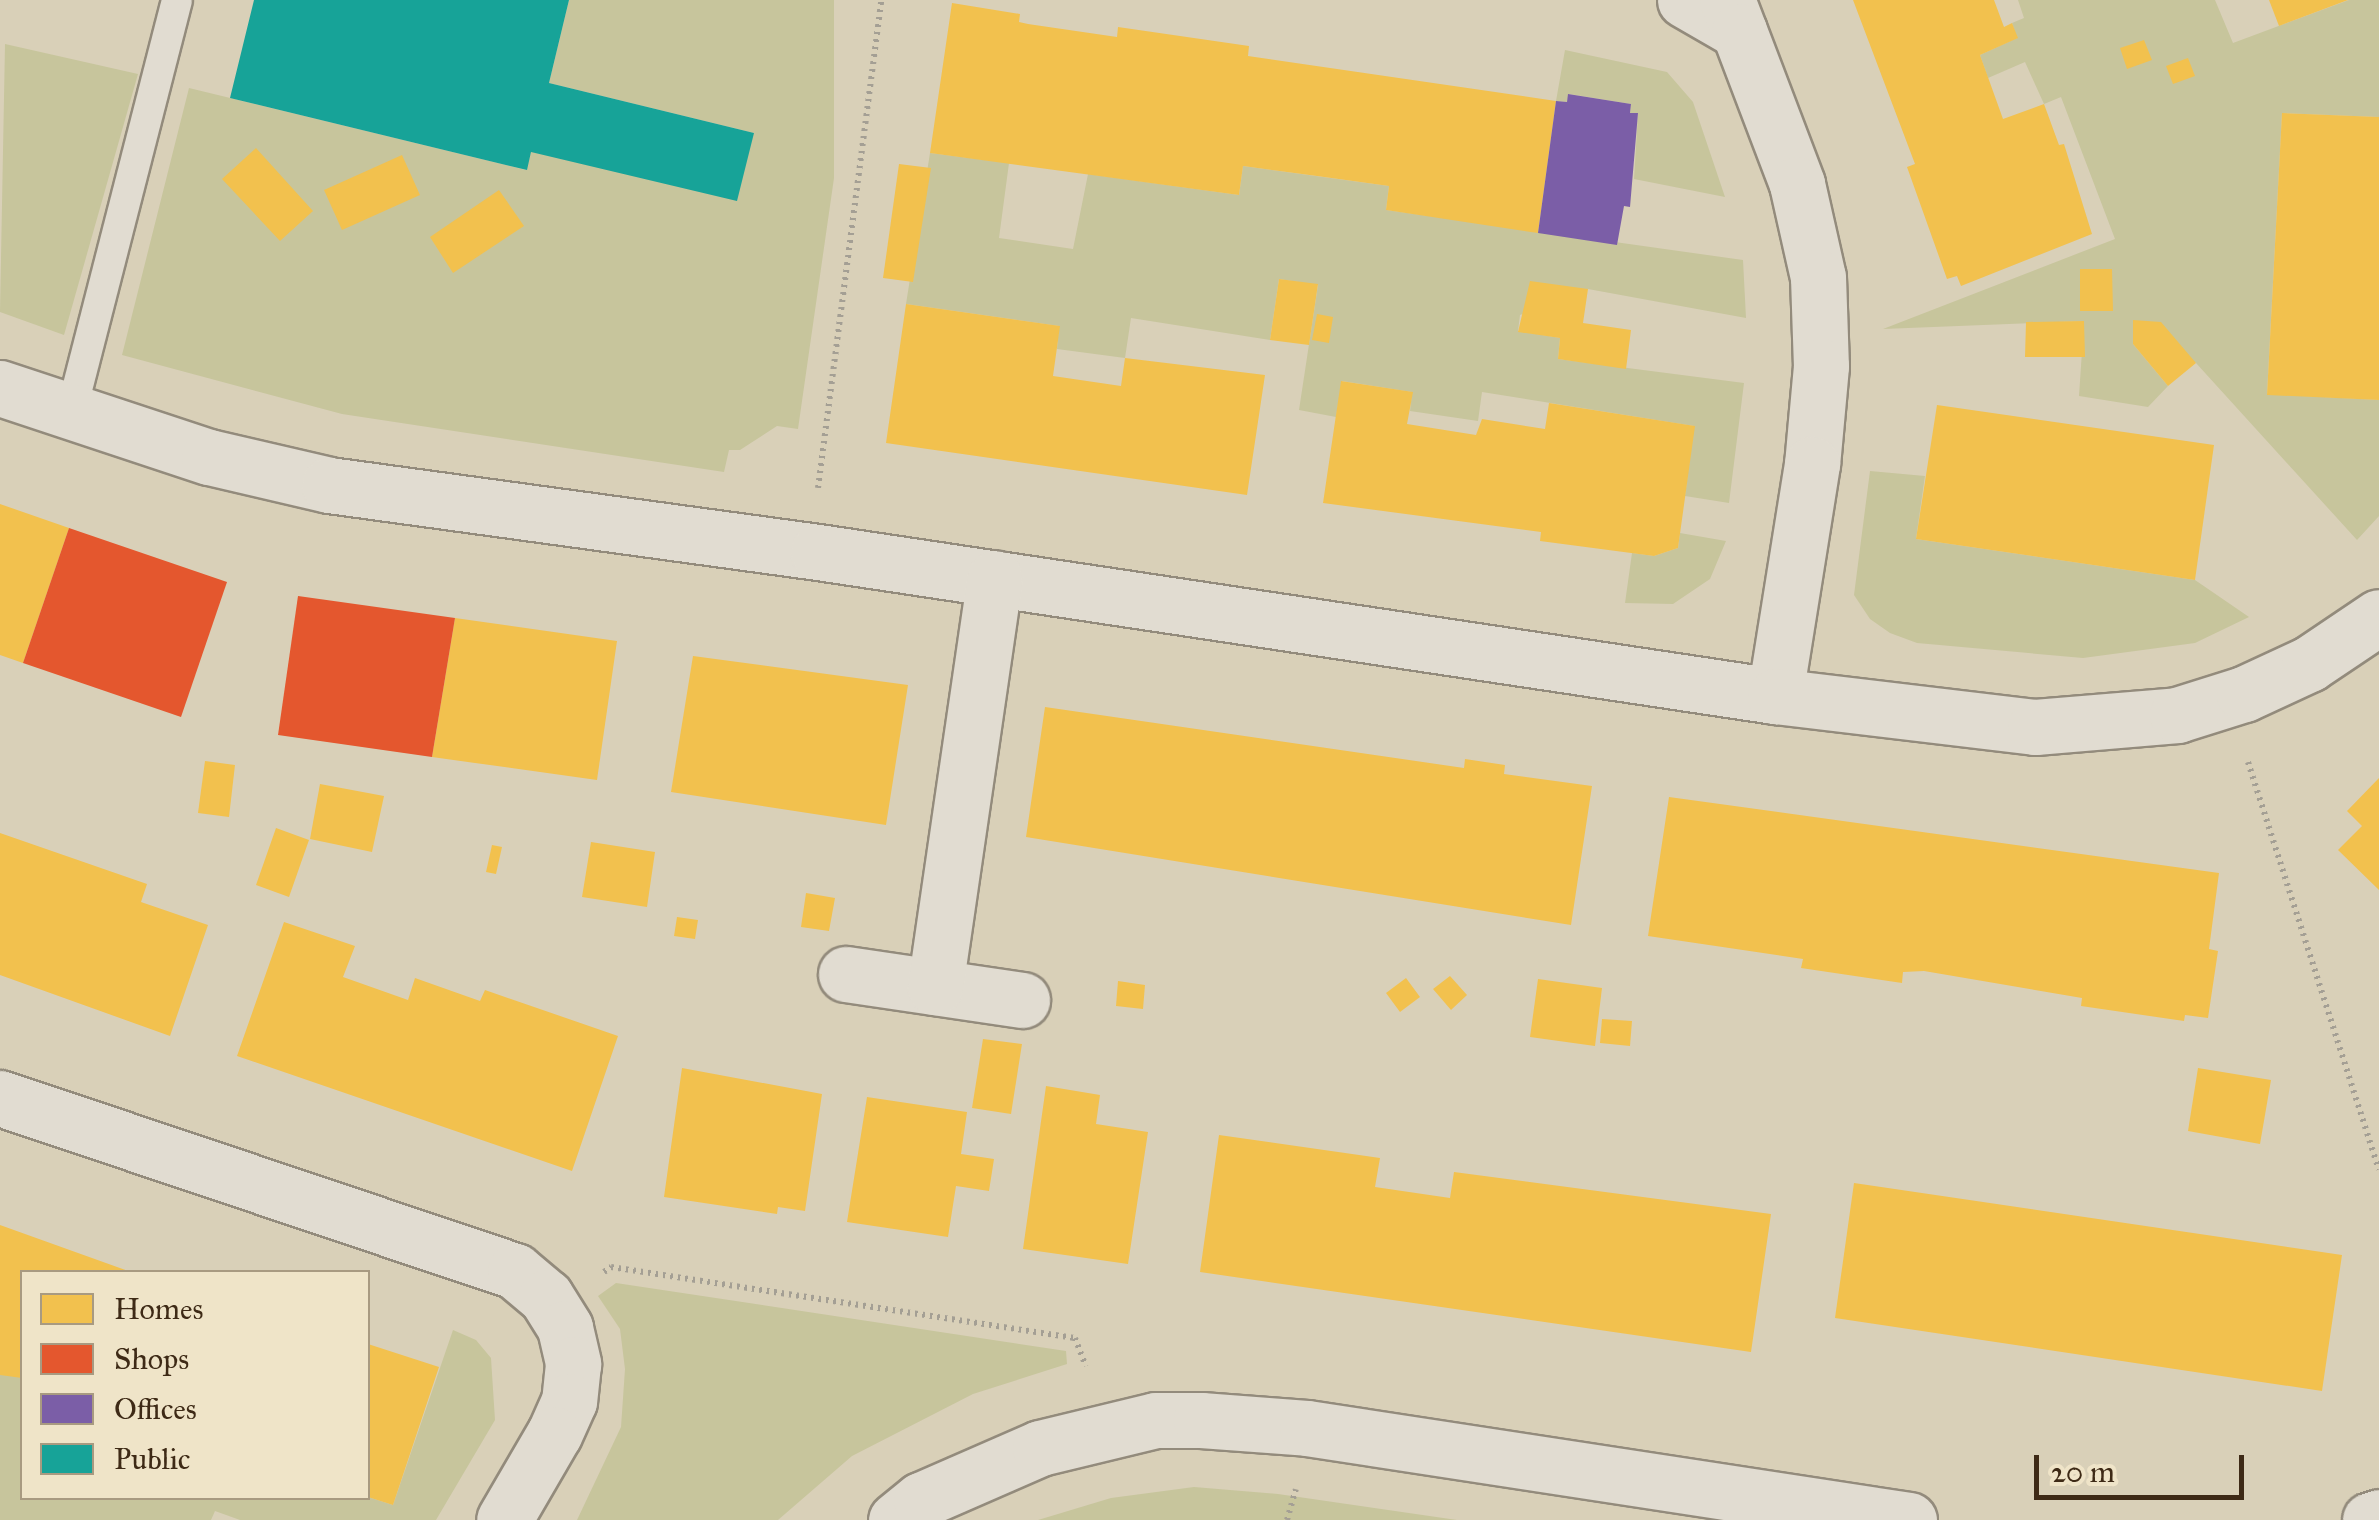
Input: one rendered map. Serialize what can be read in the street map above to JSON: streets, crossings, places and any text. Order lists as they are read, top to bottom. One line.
{"legend":["Homes","Shops","Offices","Public"],"scale_bar":"20 m"}
